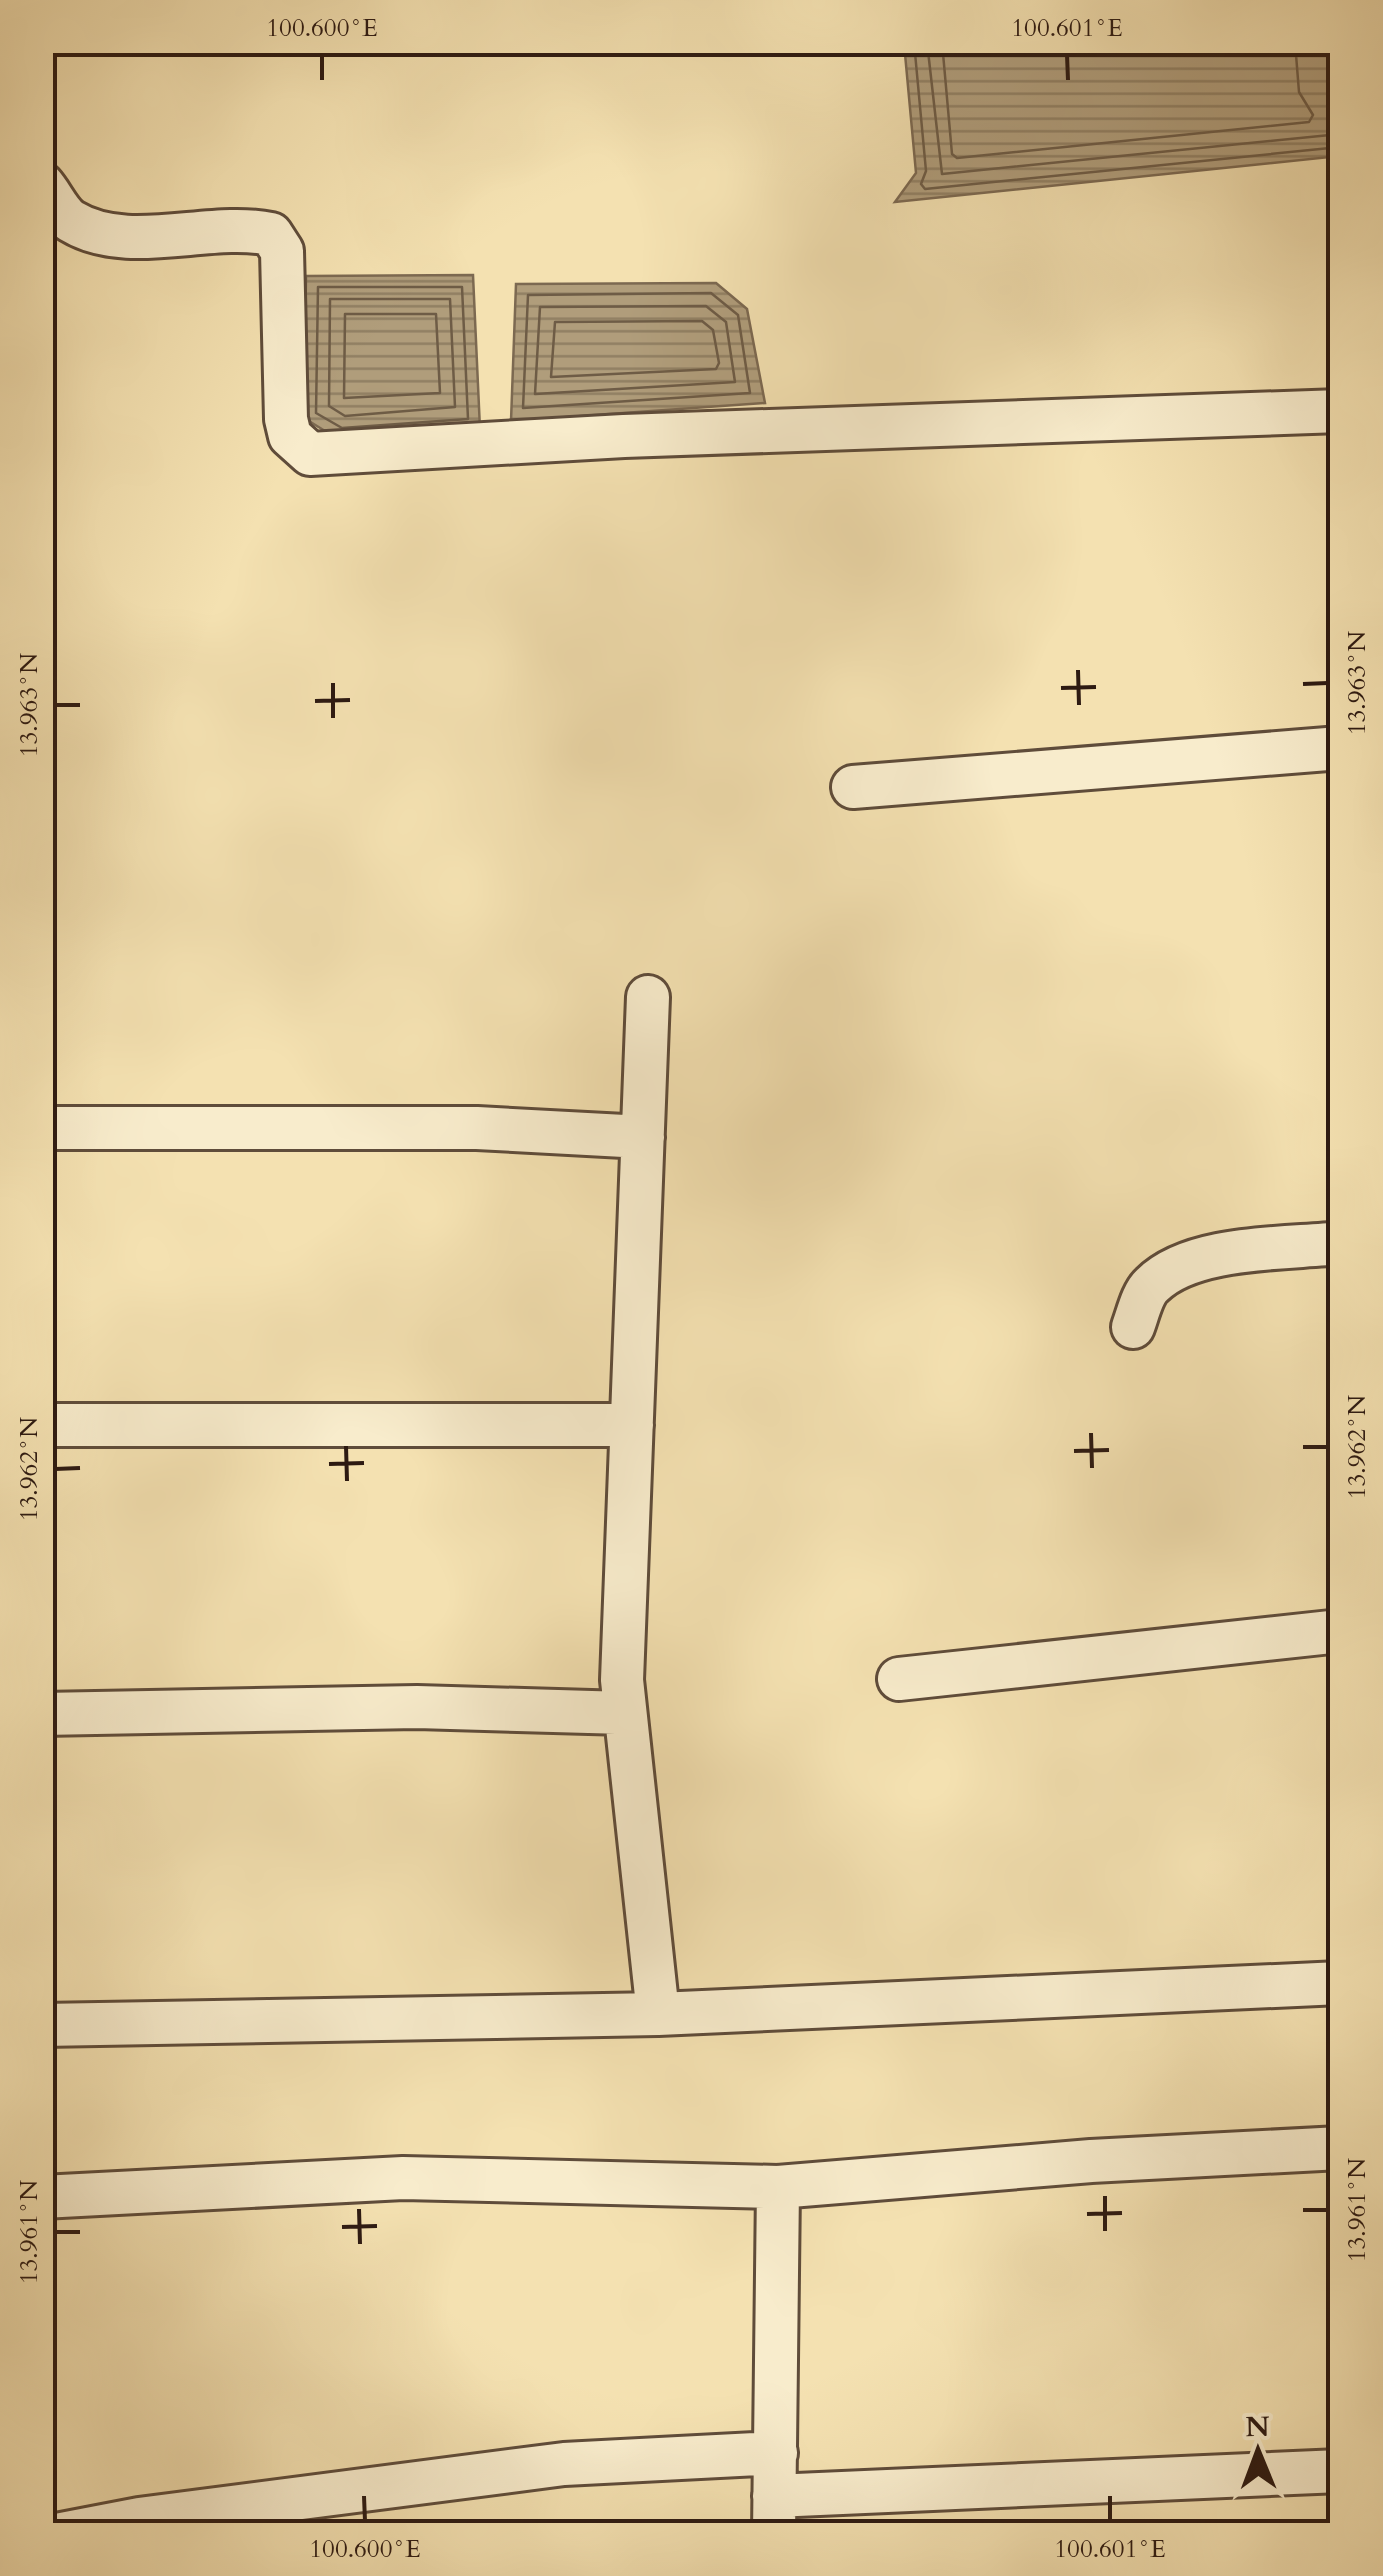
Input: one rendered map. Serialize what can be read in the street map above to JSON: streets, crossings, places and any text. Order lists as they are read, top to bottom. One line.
{"north":"top","coordinates":["100.600°E","100.601°E","13.963°N","13.962°N","13.961°N"]}
